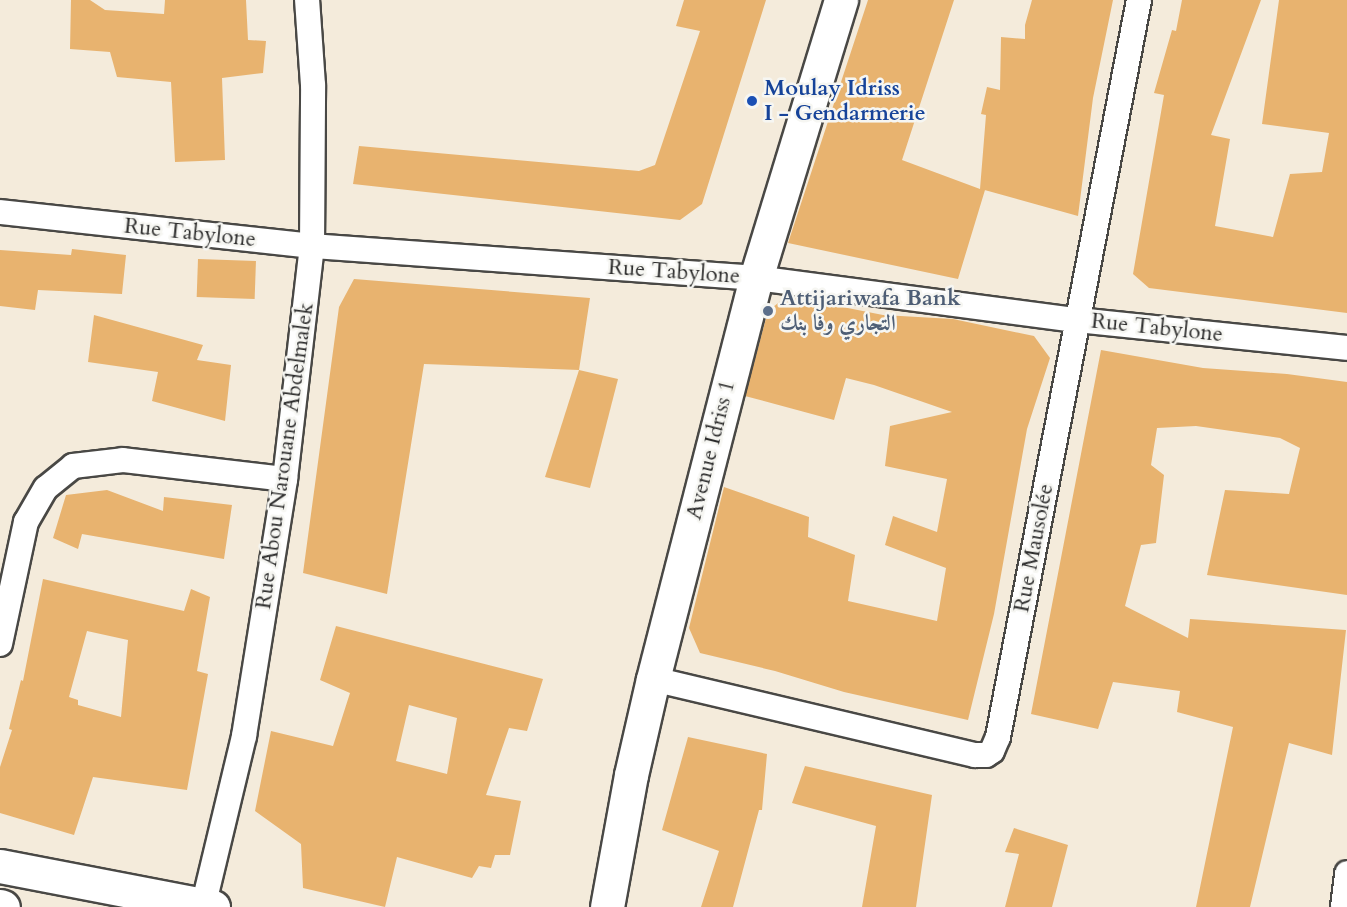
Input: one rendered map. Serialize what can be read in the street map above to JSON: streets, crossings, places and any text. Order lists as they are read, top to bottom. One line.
{"streets":{"street":["Rue Tabylone","Avenue Idriss 1","Rue Abou Narouane Abdelmalek","Rue Mausolée"]},"crossings":[["Rue Tabylone","Avenue Idriss 1"],["Rue Tabylone","Rue Abou Narouane Abdelmalek"],["Rue Tabylone","Rue Mausolée"],["Avenue Idriss 1","Rue Mausolée"]],"places":["Moulay Idriss I - Gendarmerie","Attijariwafa Bank التجاري وفا بنك"]}
